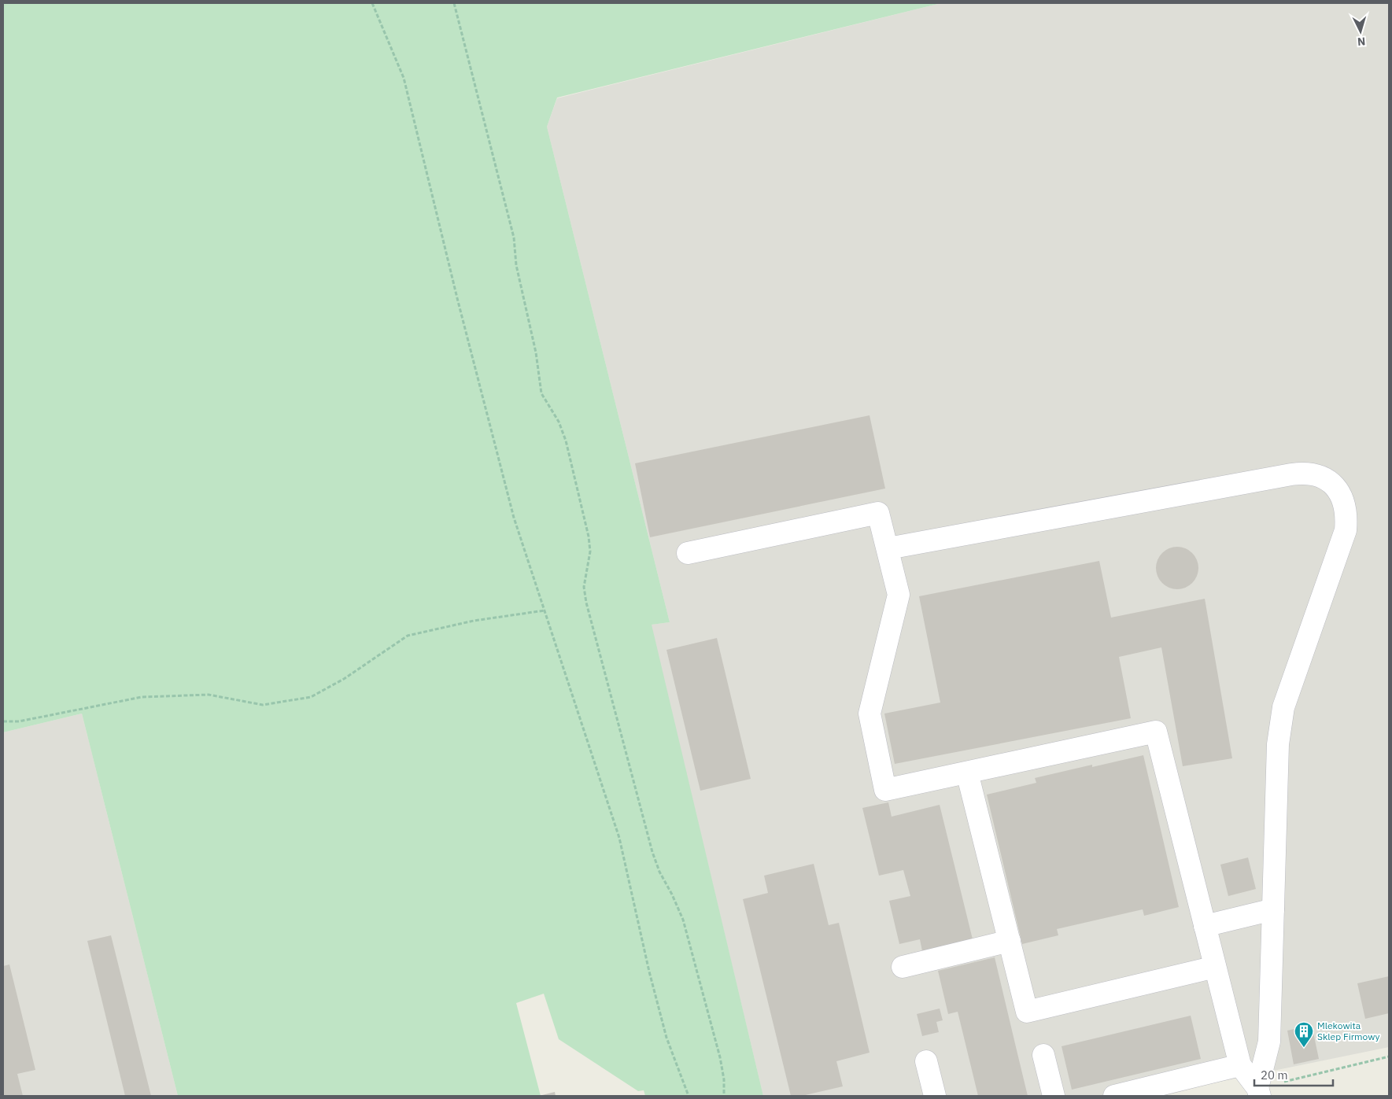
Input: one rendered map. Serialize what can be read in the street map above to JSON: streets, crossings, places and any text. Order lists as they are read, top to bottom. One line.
{"places":{"building":["Mlekowita Sklep Firmowy"]},"scale_bar":"20 m","north":"bottom"}
